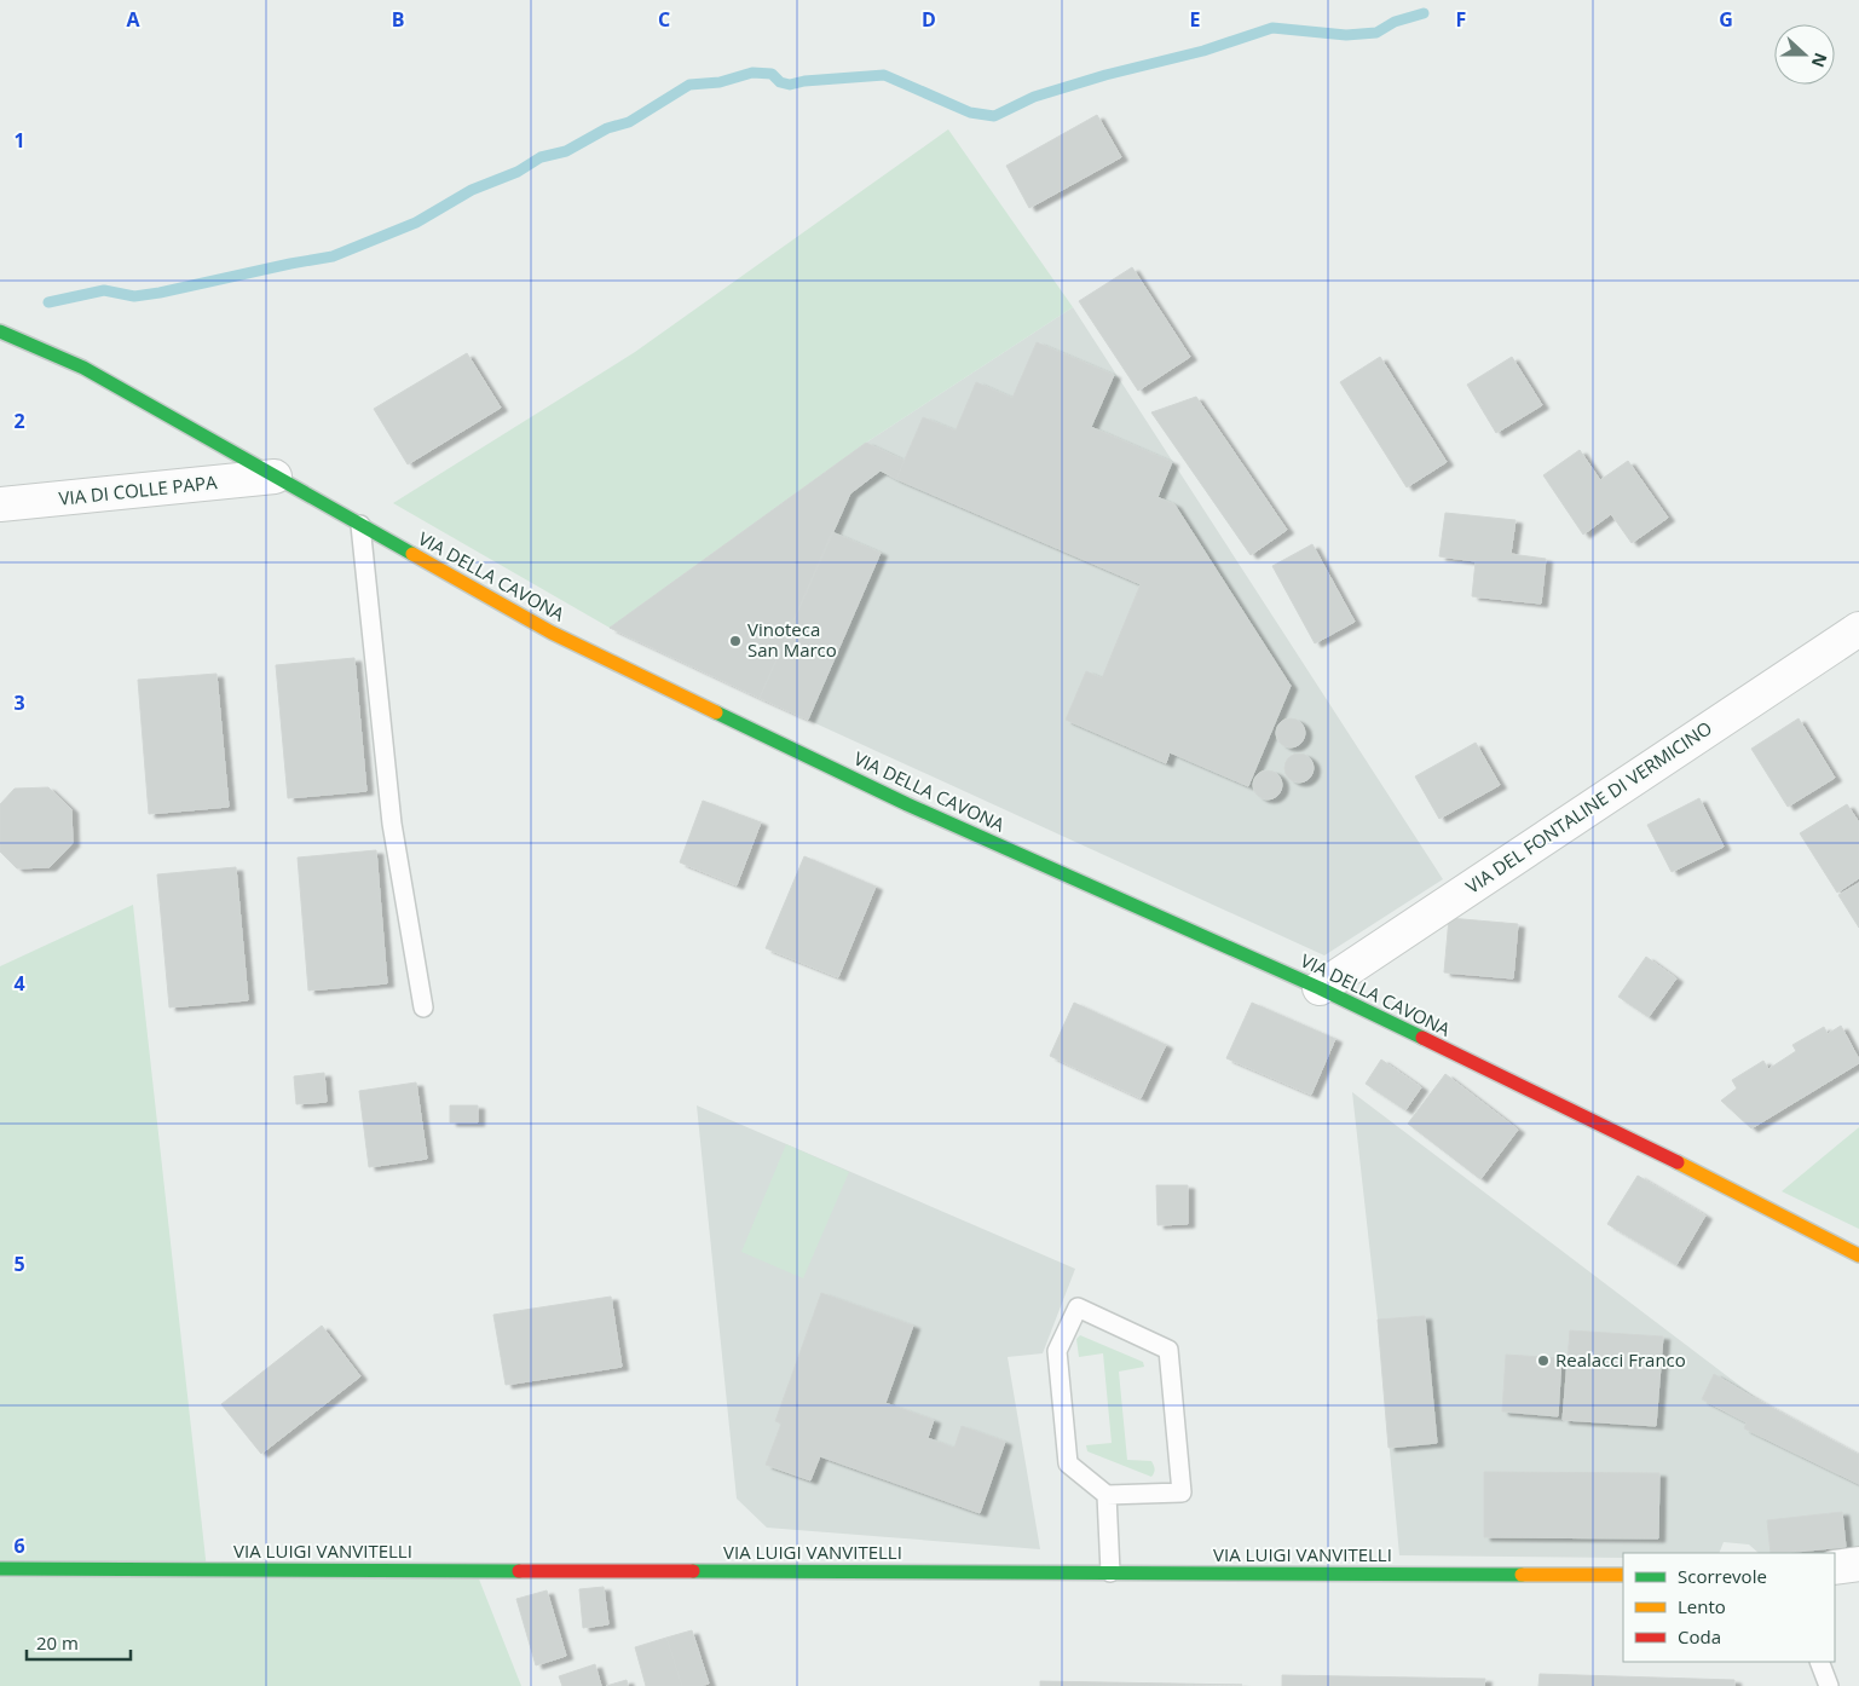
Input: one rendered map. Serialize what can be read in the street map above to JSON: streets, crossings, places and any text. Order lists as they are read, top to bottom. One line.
{"streets":{"main road":["VIA DELLA CAVONA","VIA LUIGI VANVITELLI"],"street":["VIA DI COLLE PAPA","VIA DEL FONTALINE DI VERMICINO"]},"crossings":[["VIA DI COLLE PAPA","VIA DELLA CAVONA"],["VIA DELLA CAVONA","VIA DEL FONTALINE DI VERMICINO"]],"places":["Vinoteca San Marco","Realacci Franco"],"legend":["Scorrevole","Lento","Coda"],"scale_bar":"20 m","north":"right","grid":{"columns":["A","B","C","D","E","F","G"],"rows":["1","2","3","4","5","6"]}}
